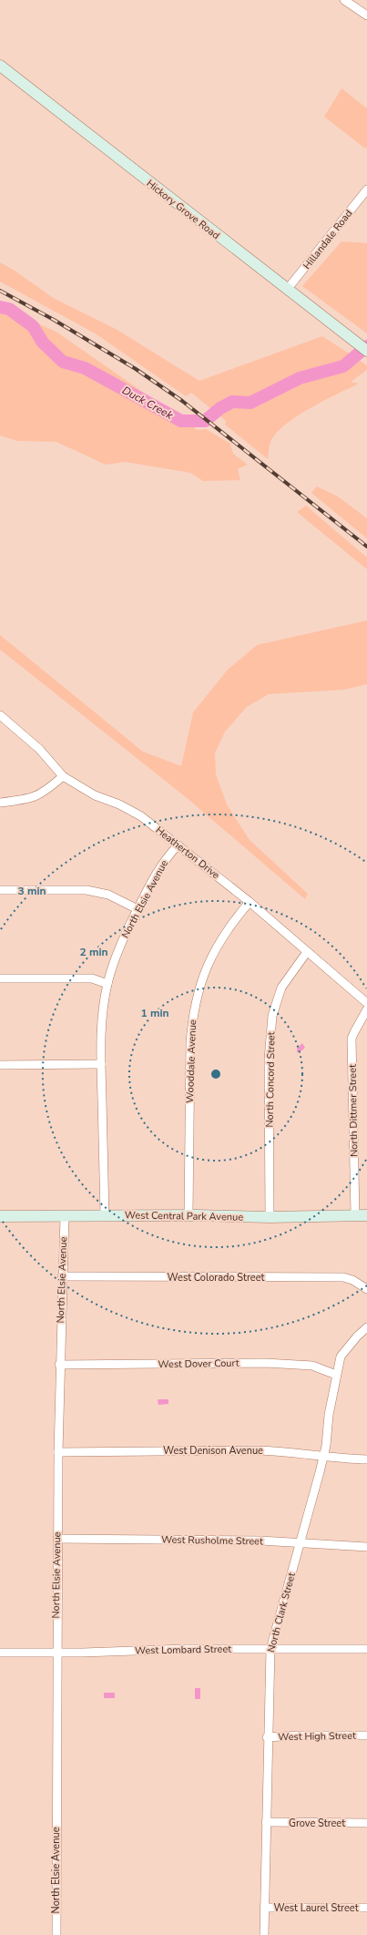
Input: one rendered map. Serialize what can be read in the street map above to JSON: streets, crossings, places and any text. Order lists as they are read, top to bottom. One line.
{"streets":{"main road":["Hickory Grove Road","West Central Park Avenue"],"street":["Hillandale Road","Heatherton Drive","North Elsie Avenue","Wooddale Avenue","North Concord Street","North Dittmer Street","West Colorado Street","West Dover Court","West Denison Avenue","West Rusholme Street","North Clark Street","West Lombard Street","West High Street","Grove Street","West Laurel Street"]},"crossings":[["Hickory Grove Road","Hillandale Road"],["Heatherton Drive","North Elsie Avenue"],["Heatherton Drive","Wooddale Avenue"],["Heatherton Drive","North Concord Street"],["North Elsie Avenue","West Central Park Avenue"],["North Elsie Avenue","West Colorado Street"],["North Elsie Avenue","West Dover Court"],["North Elsie Avenue","West Denison Avenue"],["North Elsie Avenue","West Rusholme Street"],["North Elsie Avenue","West Lombard Street"],["Wooddale Avenue","West Central Park Avenue"],["North Concord Street","West Central Park Avenue"],["North Dittmer Street","West Central Park Avenue"],["West Dover Court","North Clark Street"],["West Denison Avenue","North Clark Street"],["West Rusholme Street","North Clark Street"],["North Clark Street","West Lombard Street"],["North Clark Street","West High Street"],["North Clark Street","Grove Street"],["North Clark Street","West Laurel Street"]],"water":["Duck Creek"],"rings":["3 min","2 min","1 min"]}
